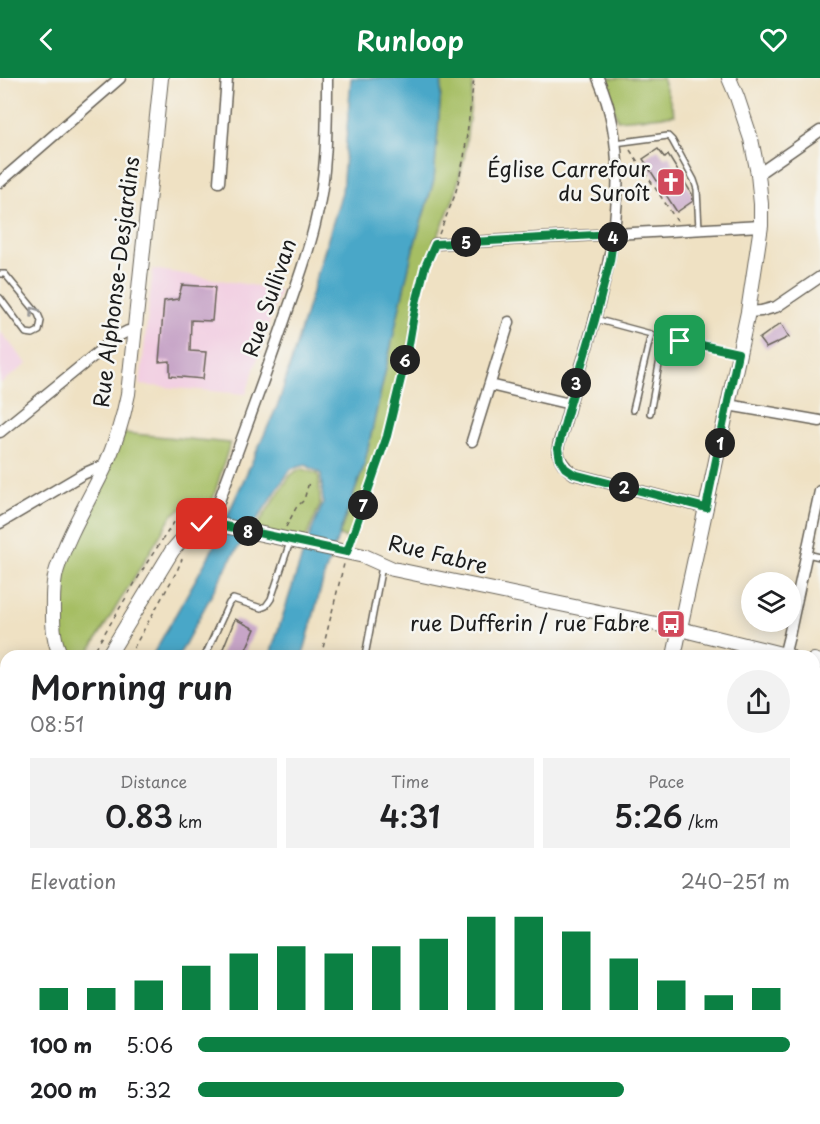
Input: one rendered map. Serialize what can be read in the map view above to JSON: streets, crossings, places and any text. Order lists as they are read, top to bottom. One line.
{"streets":{"street":["Rue Alphonse-Desjardins","Rue Sullivan","Rue Fabre"]},"crossings":[["Rue Sullivan","Rue Fabre"]],"places":{"church":["Église Carrefour du Suroît"],"bus stop":["rue Dufferin / rue Fabre"]},"page":{"header":"Runloop","pins":["4","5","6","3","1","2","7","8"],"heading":["Morning run","08:51"],"stats":[["Distance","0.83 km"],["Time","4:31"],["Pace","5:26 /km"]],"chart":["Elevation","240–251 m"],"list":[{"name":"100 m","note":"5:06"},{"name":"200 m","note":"5:32"}]}}
